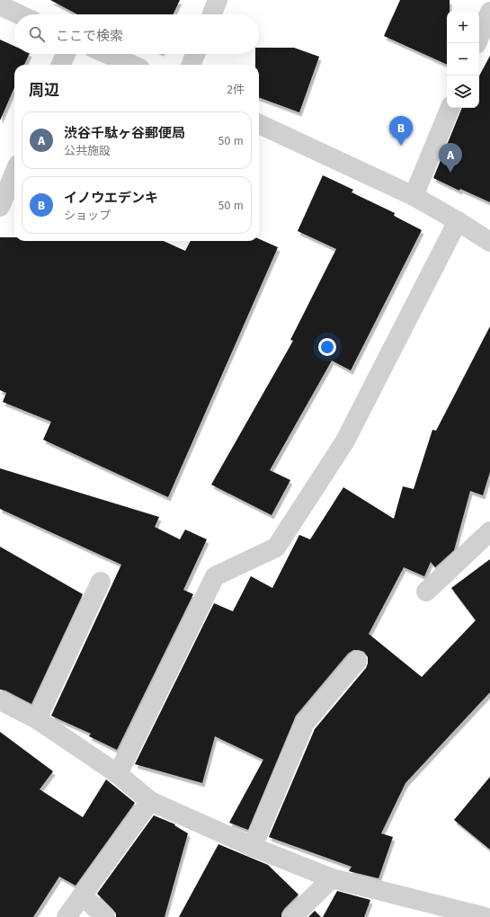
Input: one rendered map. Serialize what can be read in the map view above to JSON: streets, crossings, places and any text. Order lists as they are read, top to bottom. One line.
{"page":{"map_buttons":["+","−"],"search":"ここで検索","heading":["周辺","2件"],"list":[{"mark":"A","name":"渋谷千駄ヶ谷郵便局","note":"公共施設","value":"50 m"},{"mark":"B","name":"イノウエデンキ","note":"ショップ","value":"50 m"}],"pins":["B","A"]}}
